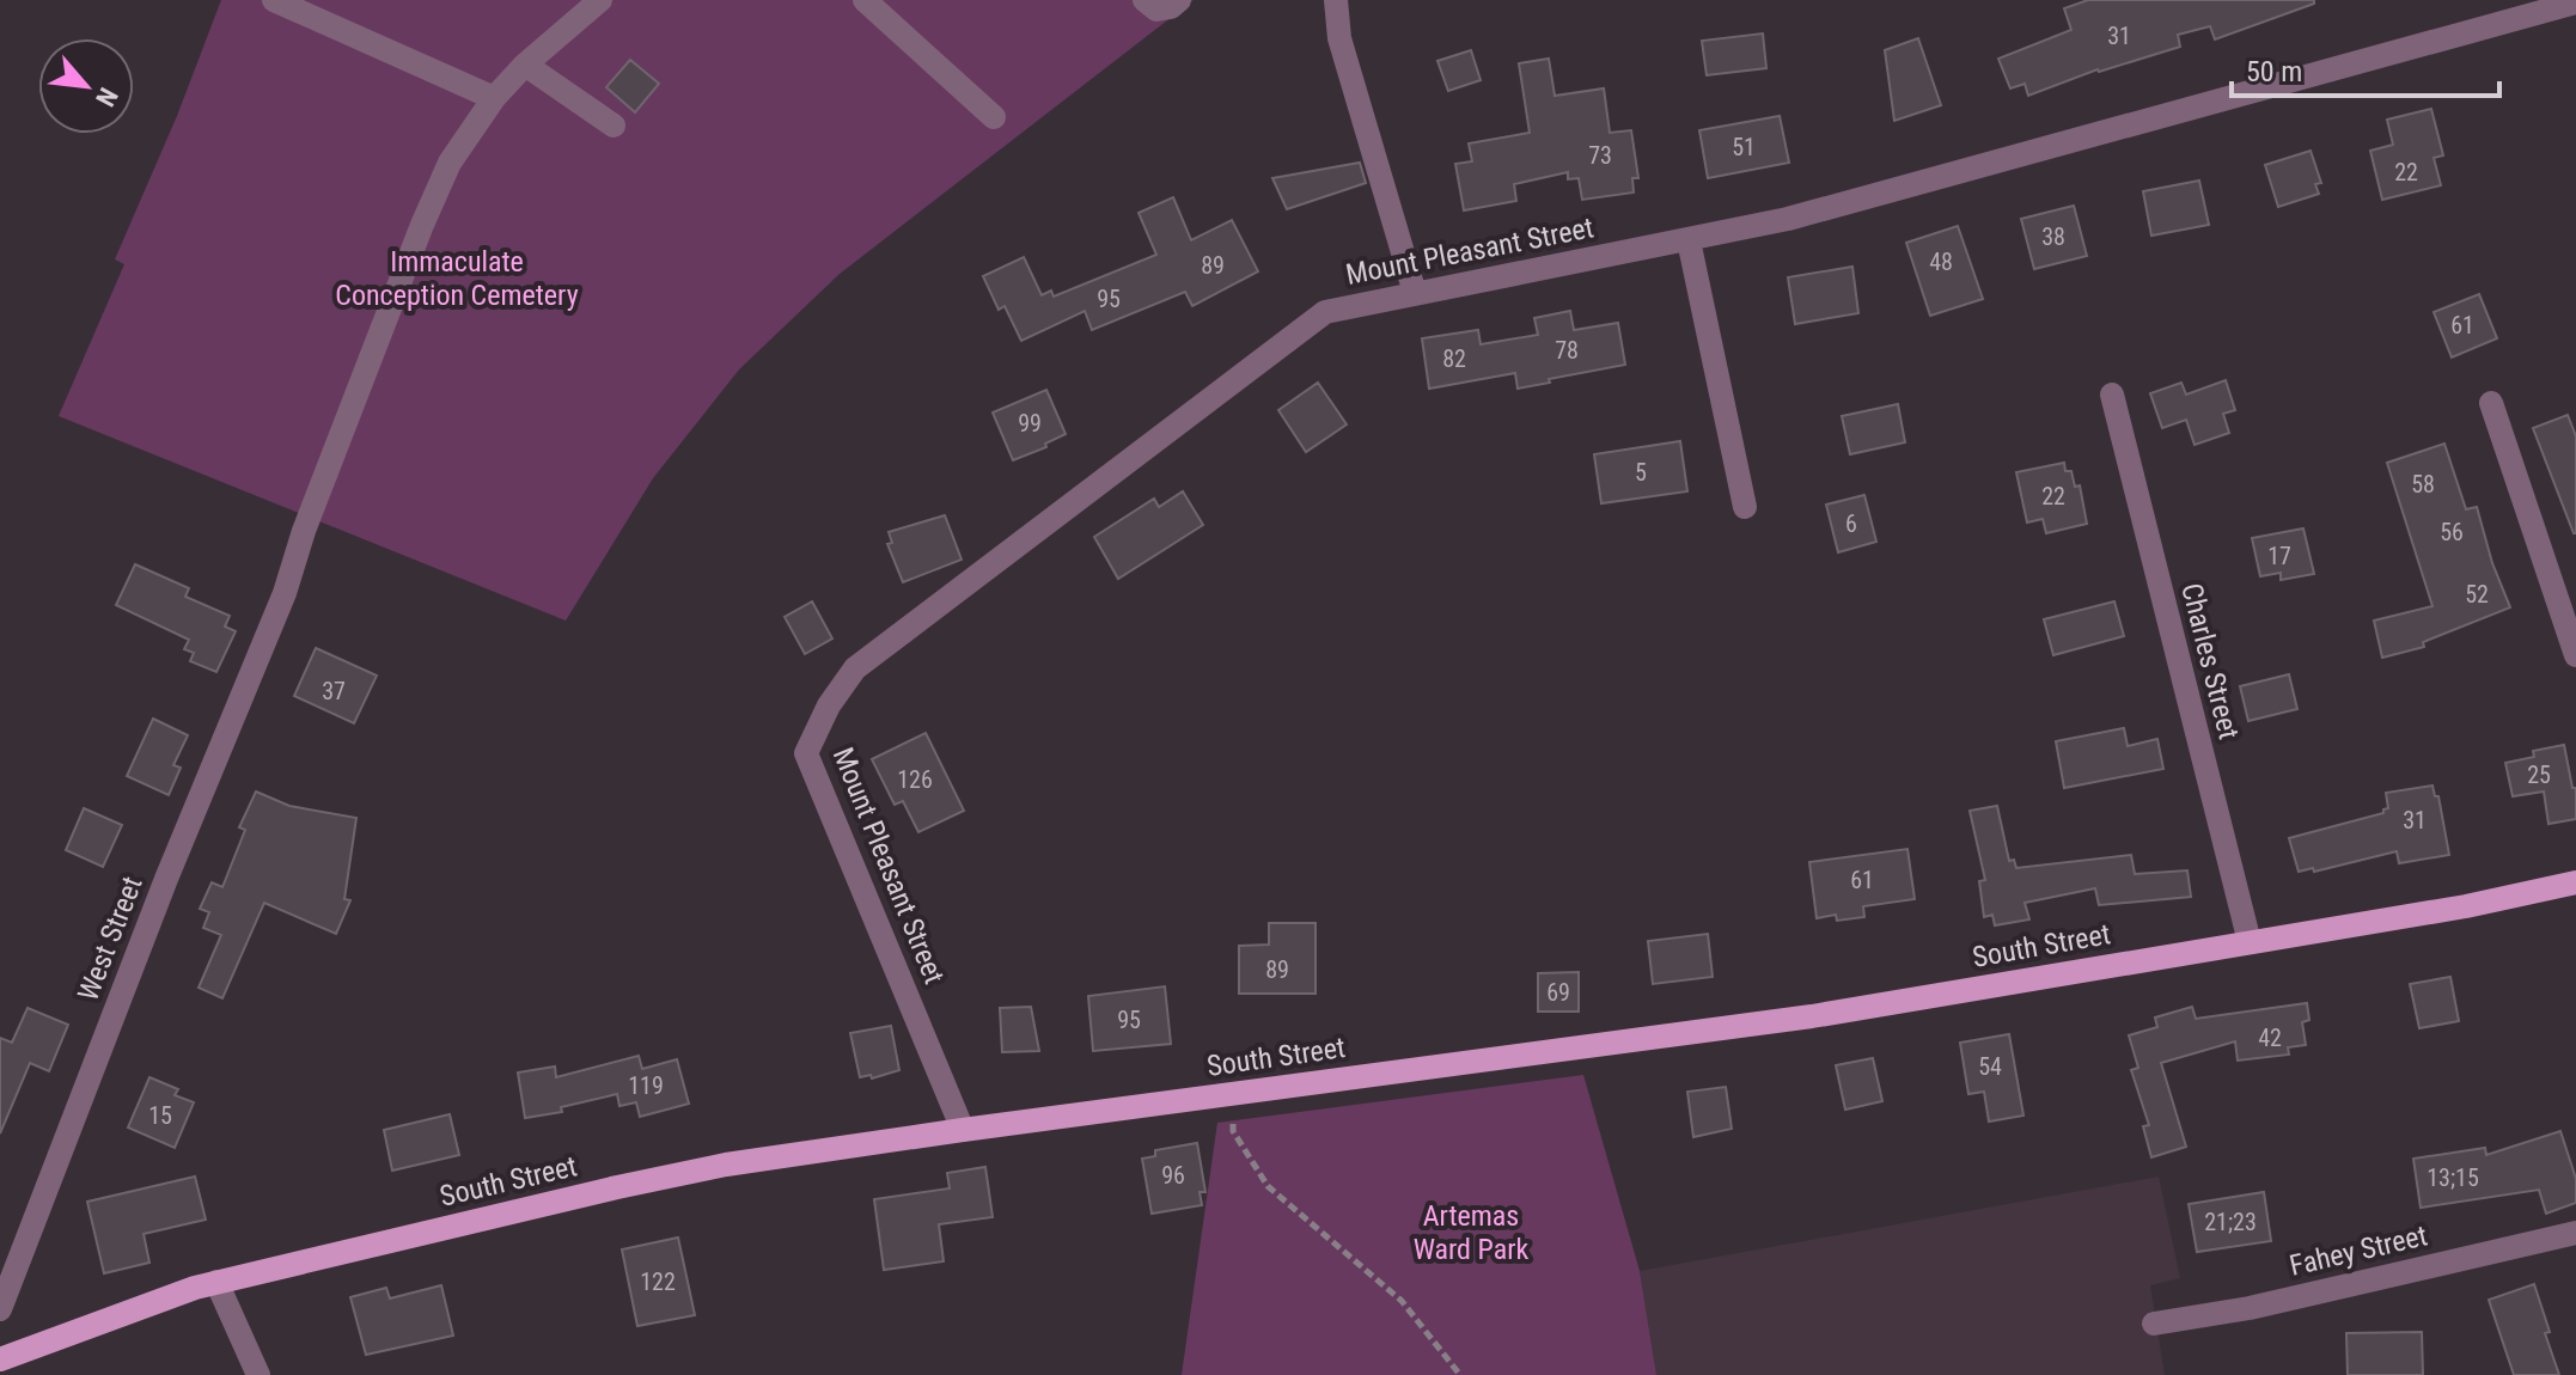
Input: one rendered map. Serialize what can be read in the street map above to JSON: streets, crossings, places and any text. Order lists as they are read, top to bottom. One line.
{"streets":{"main road":["South Street"],"street":["Mount Pleasant Street","Charles Street","West Street","Fahey Street"]},"crossings":[["Mount Pleasant Street","South Street"],["Charles Street","South Street"]],"parks":["Immaculate Conception Cemetery","Artemas Ward Park"],"house_numbers":["31","51","73","22","38","48","89","95","61","78","82","99","5","58","22","6","56","17","52","37","25","126","31","61","89","69","95","42","54","119","15","96","13;15","21;23","122"],"scale_bar":"50 m","north":"bottom right"}
